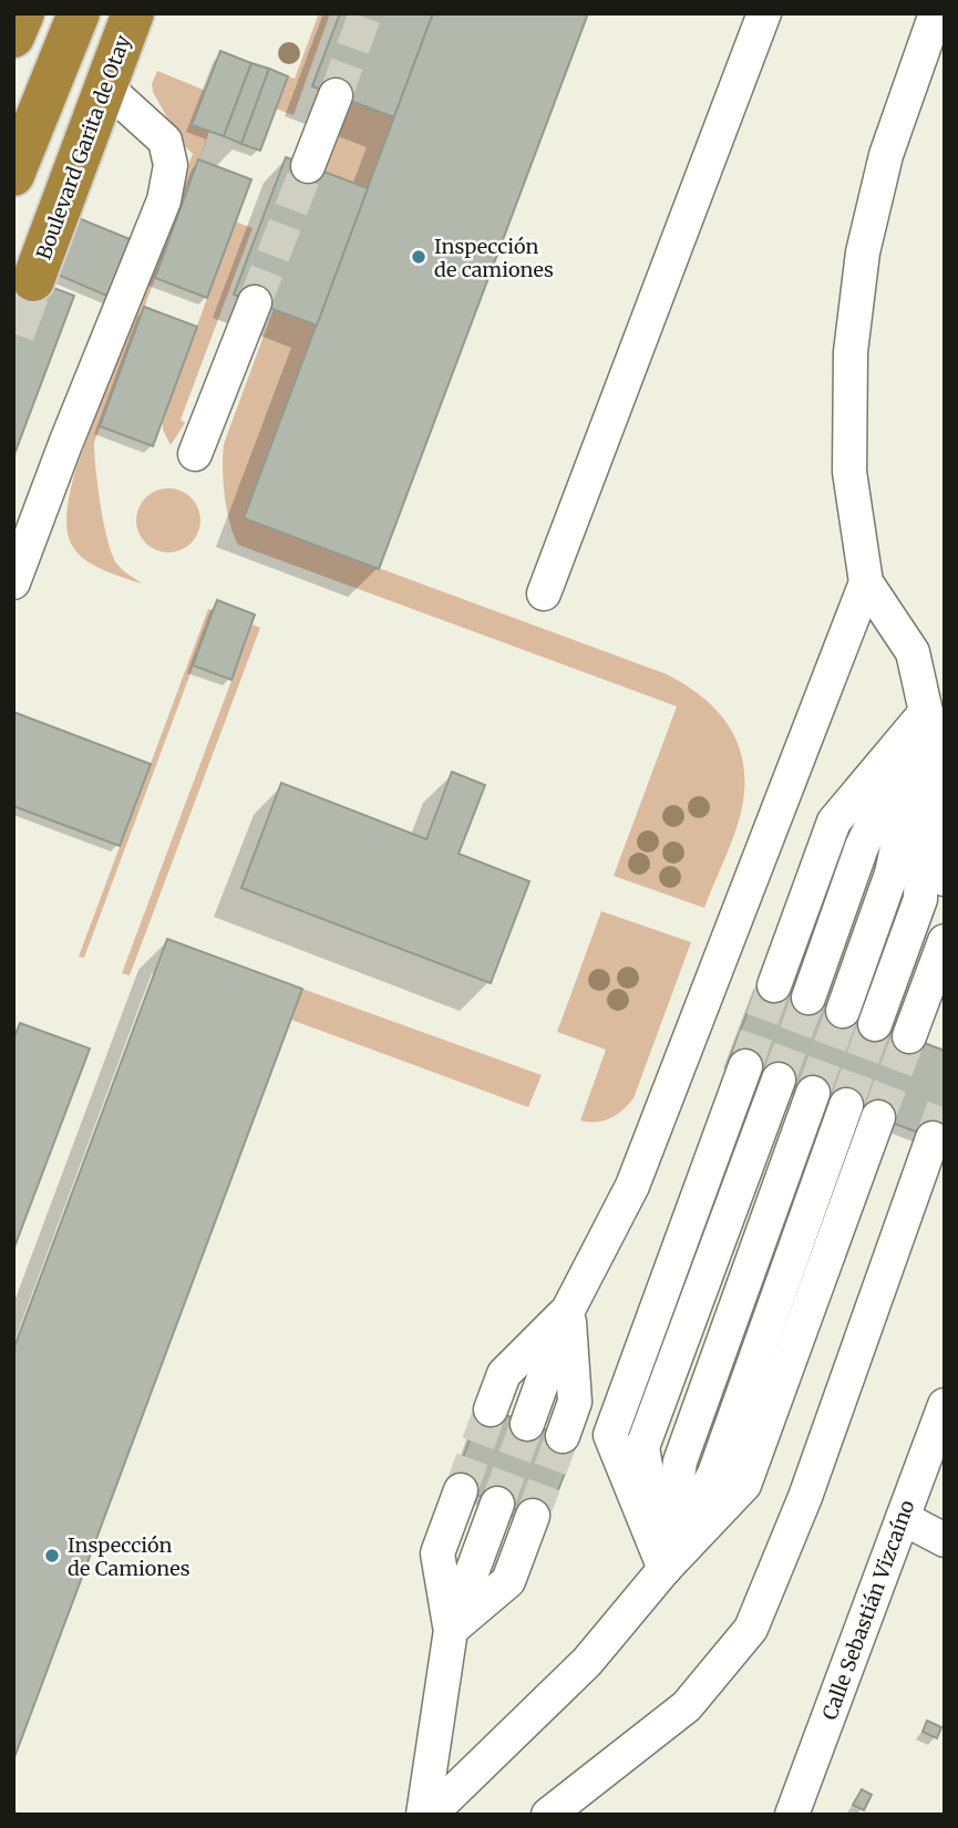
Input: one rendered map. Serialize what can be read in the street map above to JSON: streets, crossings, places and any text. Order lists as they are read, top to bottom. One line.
{"streets":{"highway":["Boulevard Garita de Otay"],"street":["Calle Sebastián Vizcaíno"]},"places":["Inspección de camiones","Inspección de Camiones"]}
